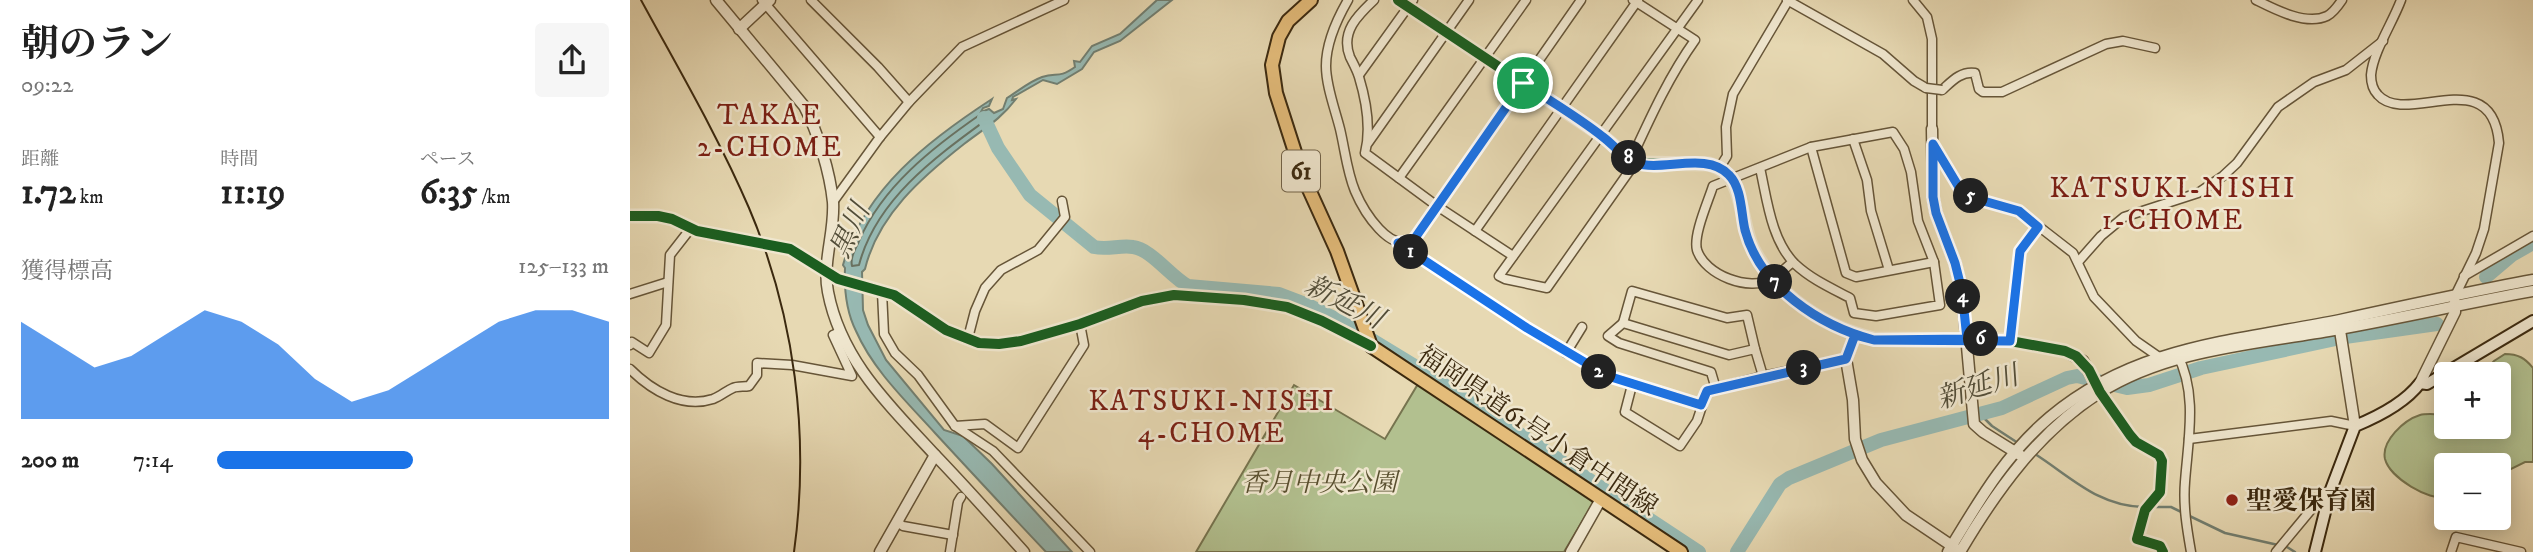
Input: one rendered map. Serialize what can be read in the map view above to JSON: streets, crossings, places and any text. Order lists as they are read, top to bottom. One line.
{"streets":{"main road":["61","福岡県道61号小倉中間線"]},"crossings":[["61","福岡県道61号小倉中間線"]],"districts":["TAKAE 2-CHOME","KATSUKI-NISHI 1-CHOME","KATSUKI-NISHI 4-CHOME"],"water":["黒川","新延川"],"parks":["香月中央公園"],"places":["聖愛保育園"],"page":{"heading":["朝のラン","09:22"],"stats":[["距離","1.72 km"],["時間","11:19"],["ペース","6:35 /km"]],"pins":["8","5","1","7","4","6","3","2"],"chart":["獲得標高","125–133 m"],"map_buttons":["+","−"],"list":[{"name":"200 m","note":"7:14"}]}}
